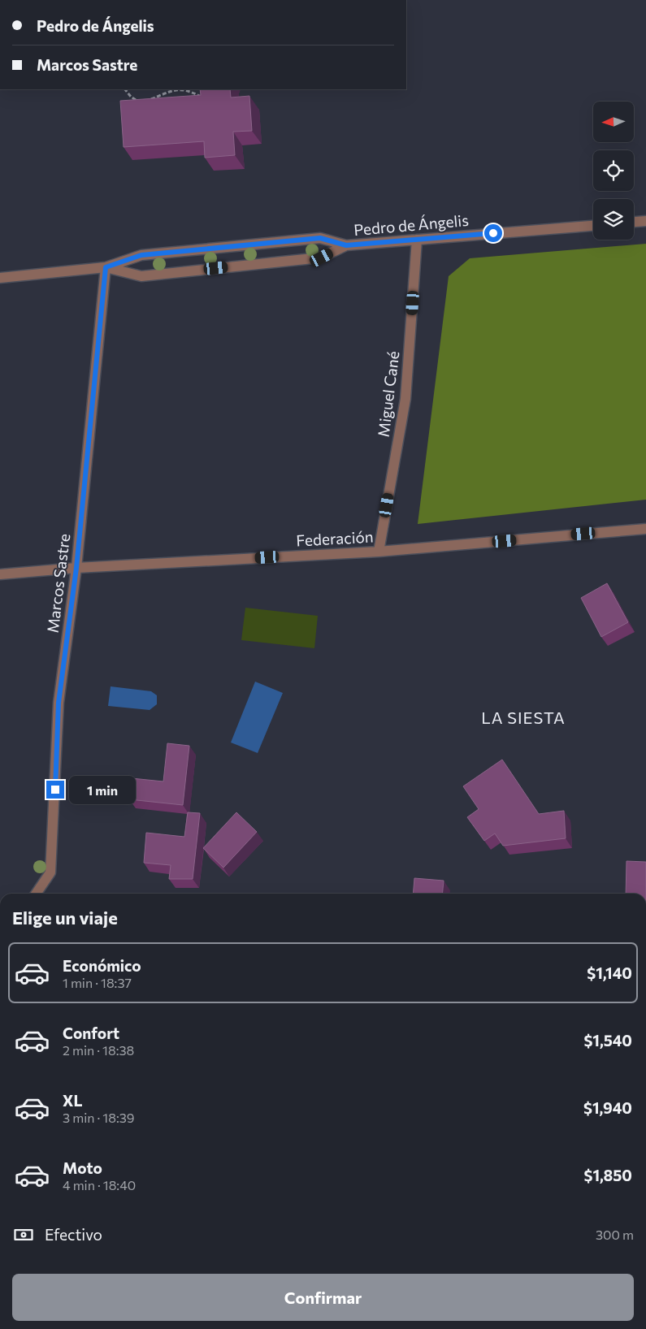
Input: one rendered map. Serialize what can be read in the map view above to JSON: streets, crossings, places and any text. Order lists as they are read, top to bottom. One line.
{"streets":{"street":["Pedro de Ángelis","Miguel Cané","Federación","Marcos Sastre"]},"crossings":[["Pedro de Ángelis","Miguel Cané"],["Pedro de Ángelis","Marcos Sastre"],["Miguel Cané","Federación"],["Federación","Marcos Sastre"]],"districts":["LA SIESTA"],"north":"left","page":{"banner":["Pedro de Ángelis","Marcos Sastre"],"bubble":"1 min","heading":"Elige un viaje","list":[{"name":"Económico","note":"1 min · 18:37","value":"$1,140"},{"name":"Confort","note":"2 min · 18:38","value":"$1,540"},{"name":"XL","note":"3 min · 18:39","value":"$1,940"},{"name":"Moto","note":"4 min · 18:40","value":"$1,850"}],"pay":["Efectivo","300 m"],"buttons":"Confirmar"}}
